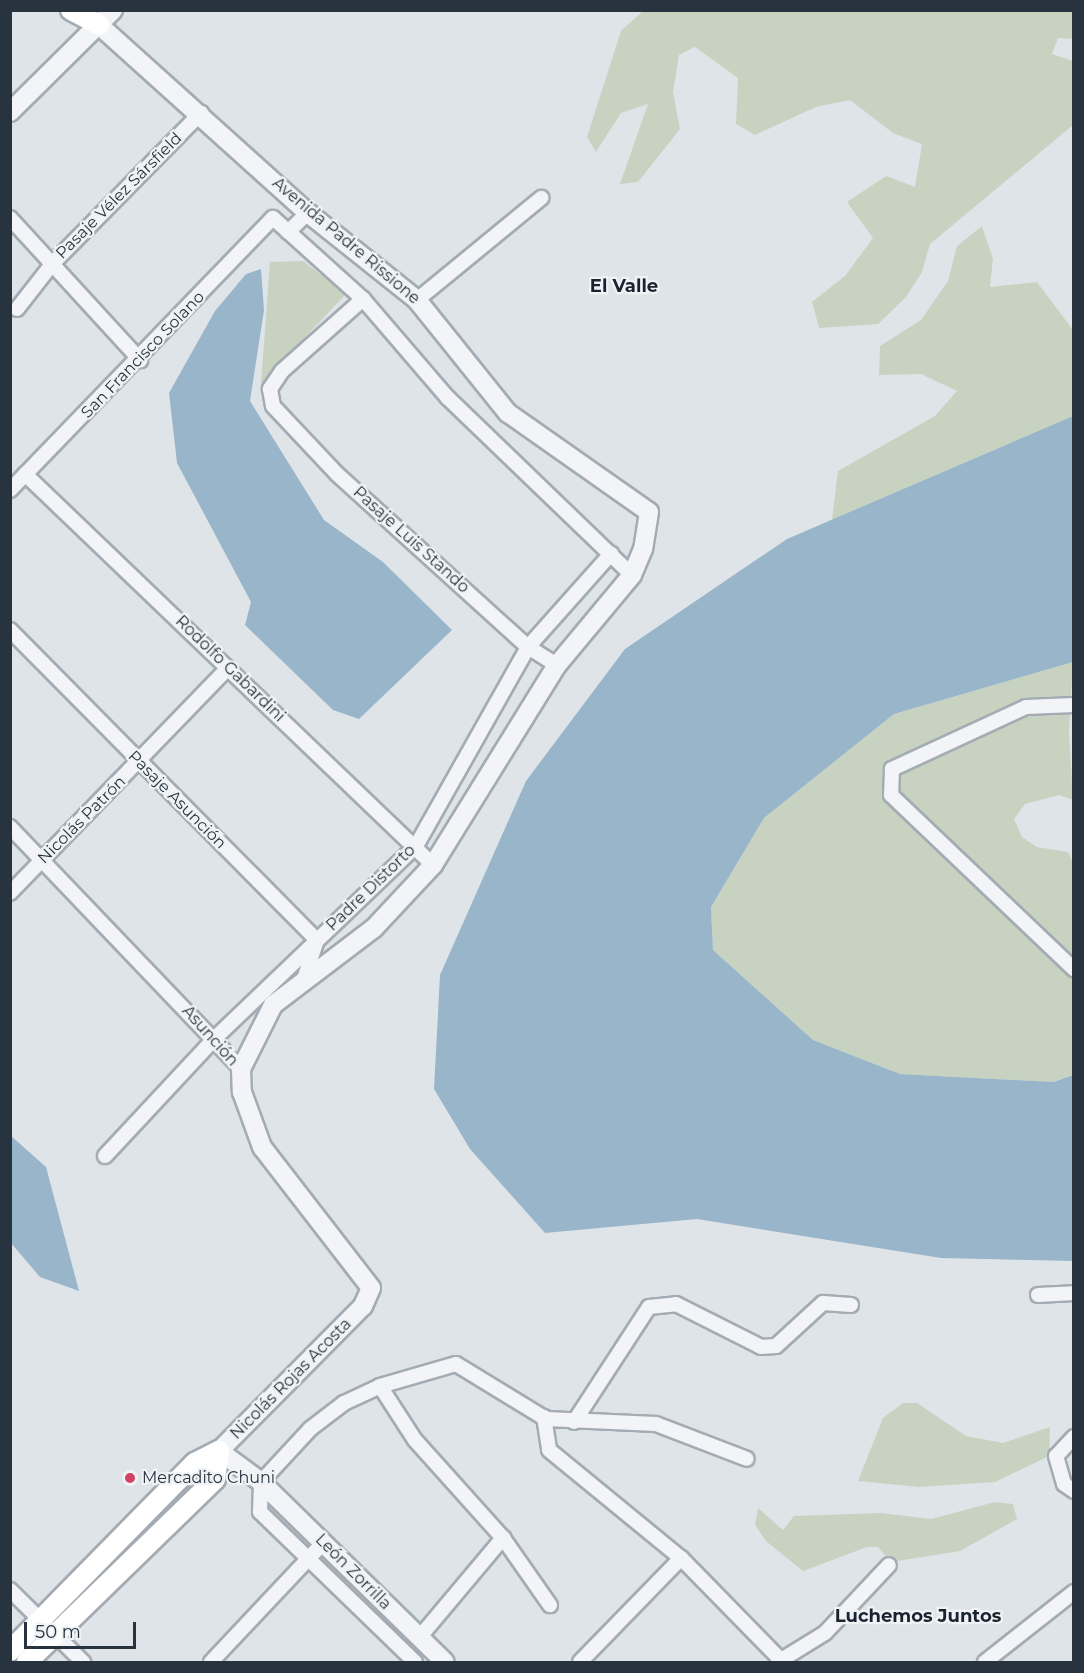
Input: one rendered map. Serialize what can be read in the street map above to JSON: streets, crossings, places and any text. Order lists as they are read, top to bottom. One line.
{"streets":{"main road":["Avenida Padre Rissione"],"street":["Pasaje Vélez Sársfield","San Francisco Solano","Pasaje Luis Stando","Rodolfo Gabardini","Pasaje Asunción","Nicolás Patrón","Padre Distorto","Asunción","Nicolás Rojas Acosta","León Zorrilla"]},"crossings":[["Pasaje Vélez Sársfield","Avenida Padre Rissione"],["Avenida Padre Rissione","San Francisco Solano"],["Avenida Padre Rissione","Pasaje Luis Stando"],["Avenida Padre Rissione","Padre Distorto"],["San Francisco Solano","Rodolfo Gabardini"],["Pasaje Luis Stando","Padre Distorto"],["Rodolfo Gabardini","Nicolás Patrón"],["Rodolfo Gabardini","Padre Distorto"],["Pasaje Asunción","Nicolás Patrón"],["Pasaje Asunción","Padre Distorto"],["Nicolás Patrón","Asunción"],["Padre Distorto","Asunción"],["Asunción","Nicolás Rojas Acosta"],["Nicolás Rojas Acosta","León Zorrilla"]],"districts":["El Valle","Luchemos Juntos"],"places":["Mercadito Chuni"],"scale_bar":"50 m"}
